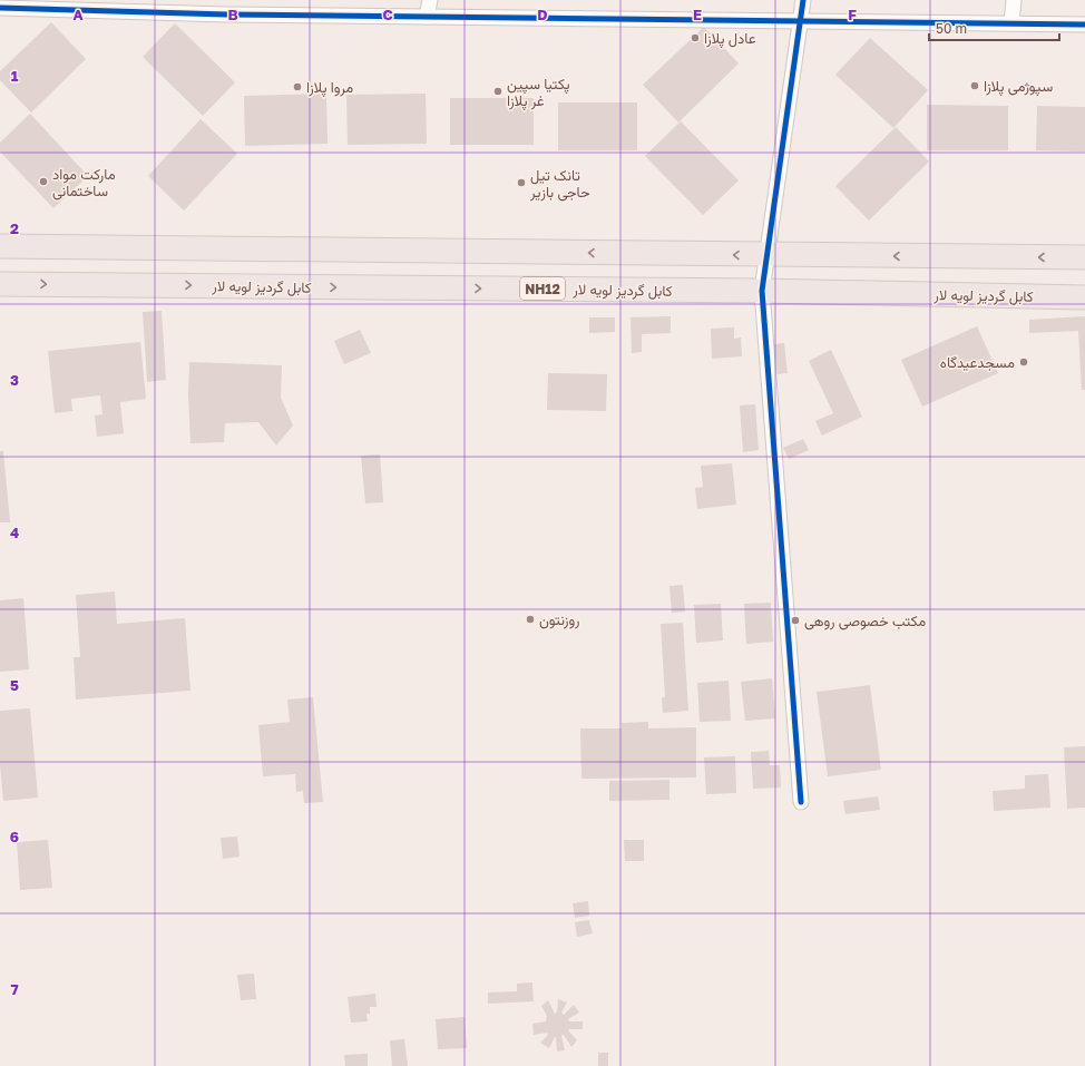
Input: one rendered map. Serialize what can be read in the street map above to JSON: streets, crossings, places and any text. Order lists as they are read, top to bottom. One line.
{"streets":{"highway":["کابل گردیز لویه لار","NH12"]},"places":["عادل پلازا","سپوژمی پلازا","مروا پلازا","پکتیا سپین غر پلازا","مارکت مواد ساختمانی","تانک تیل حاجی بازیر","مسجدعیدگاه","روزنتون","مکتب خصوصی روهی"],"scale_bar":"50 m","grid":{"columns":["A","B","C","D","E","F"],"rows":["1","2","3","4","5","6","7"]}}
